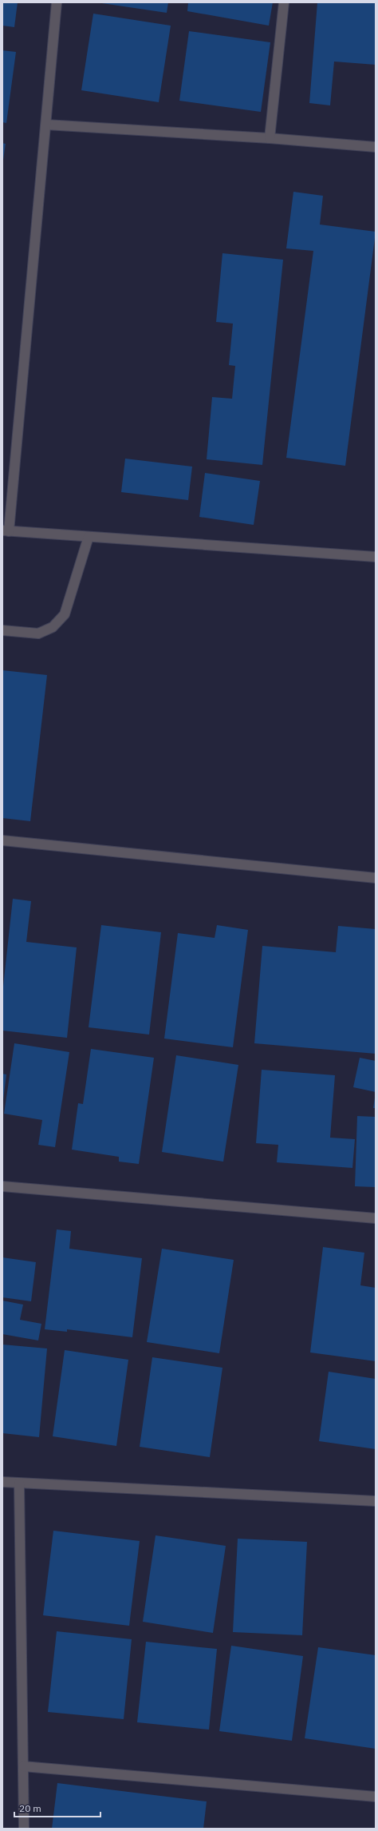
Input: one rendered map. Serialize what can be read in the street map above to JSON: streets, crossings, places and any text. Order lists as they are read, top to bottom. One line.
{"scale_bar":"20 m"}
